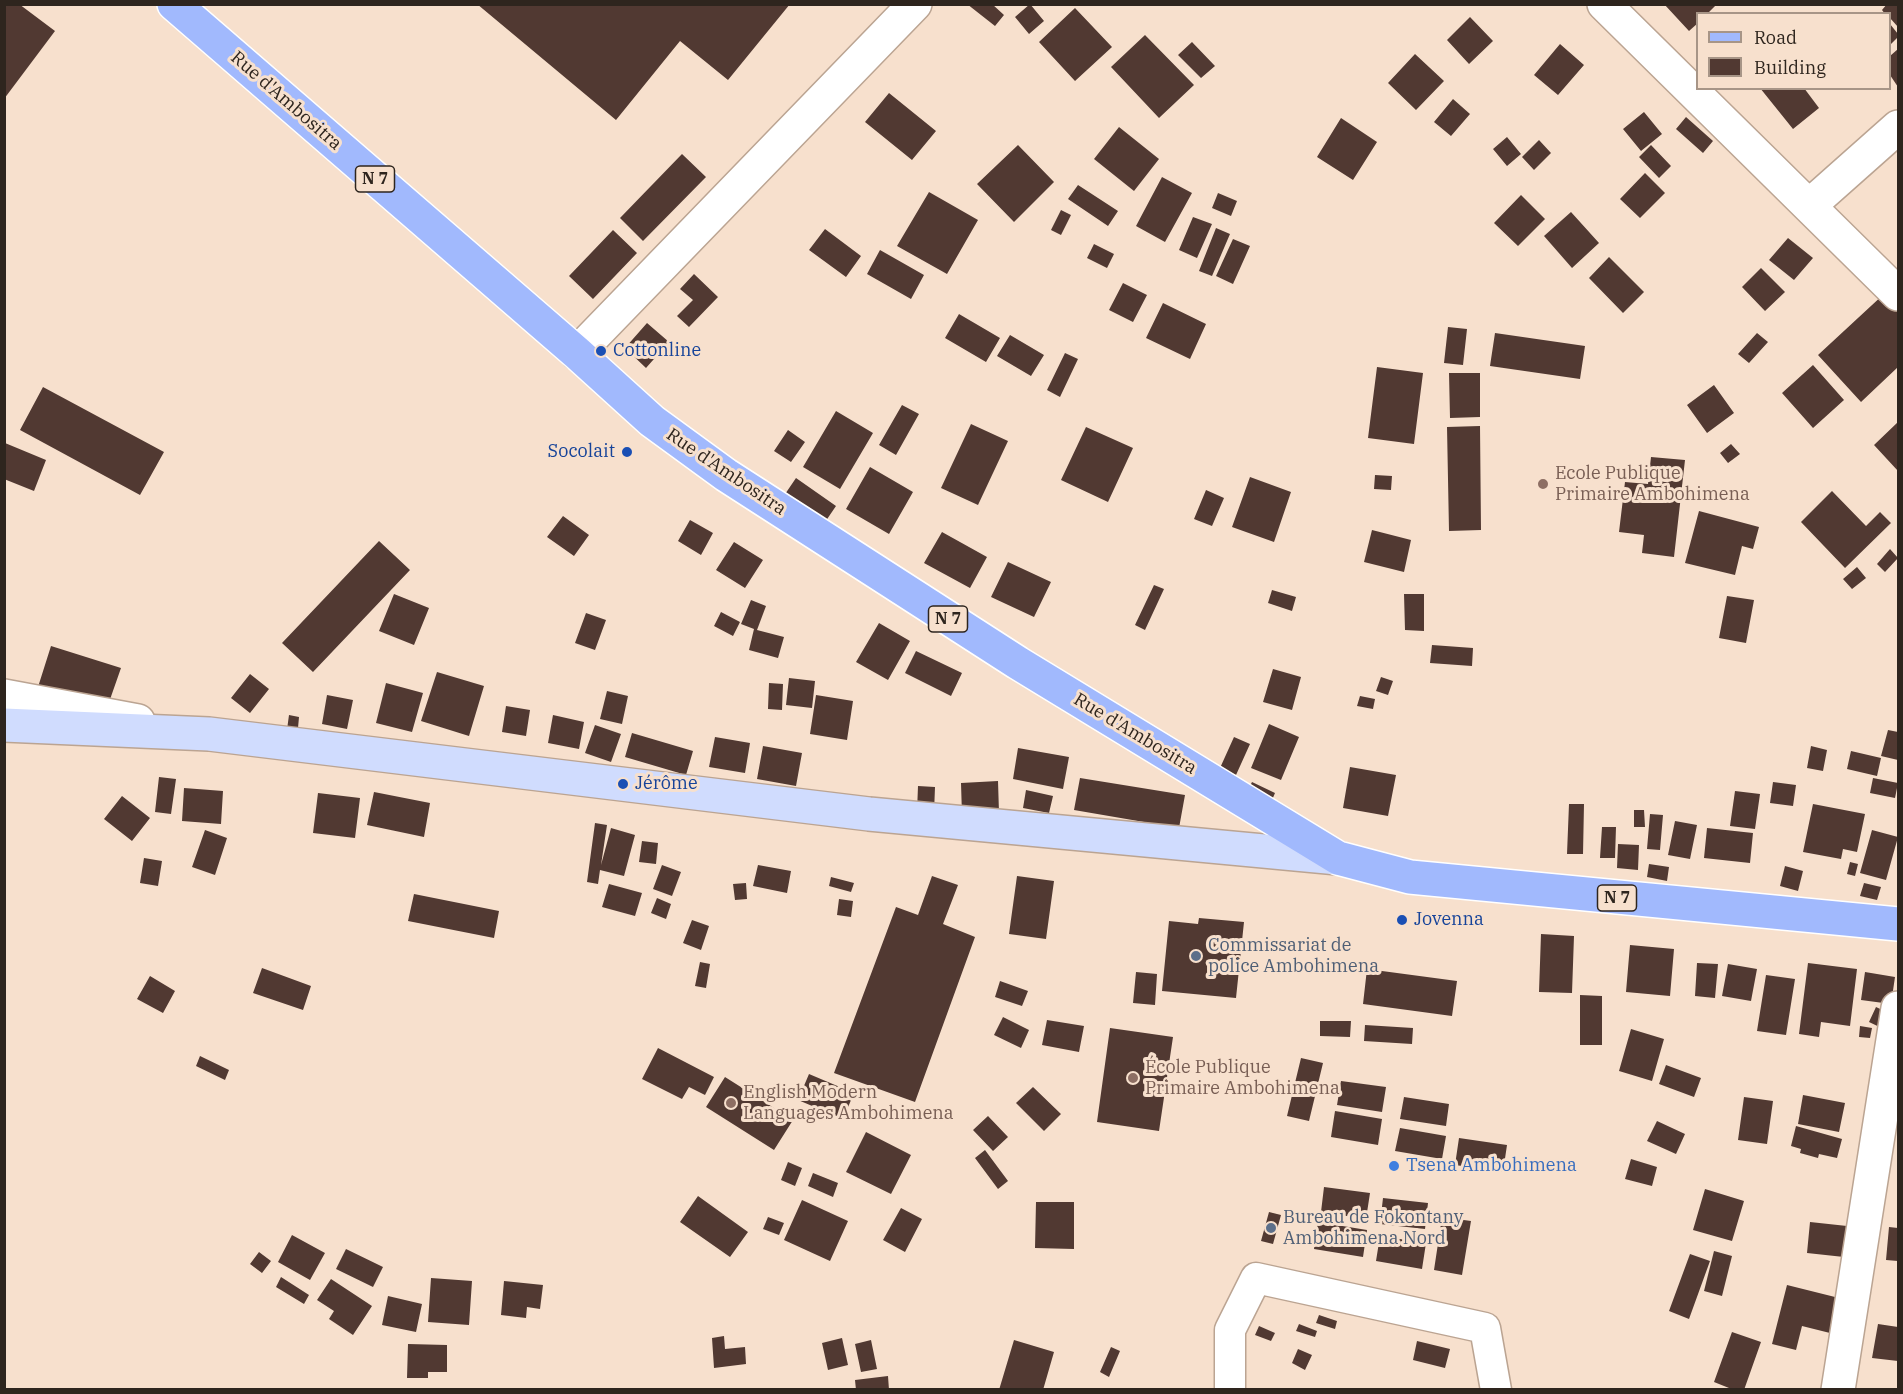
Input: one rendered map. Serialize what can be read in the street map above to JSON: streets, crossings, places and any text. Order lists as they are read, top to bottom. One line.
{"streets":{"main road":["Rue d'Ambositra","N 7"]},"crossings":[["Rue d'Ambositra","N 7"]],"places":["Cottonline","Socolait","Ecole Publique Primaire Ambohimena","Jérôme","Jovenna","Commissariat de police Ambohimena","École Publique Primaire Ambohimena","English Modern Languages Ambohimena","Tsena Ambohimena","Bureau de Fokontany Ambohimena Nord"],"legend":["Road","Building"]}
